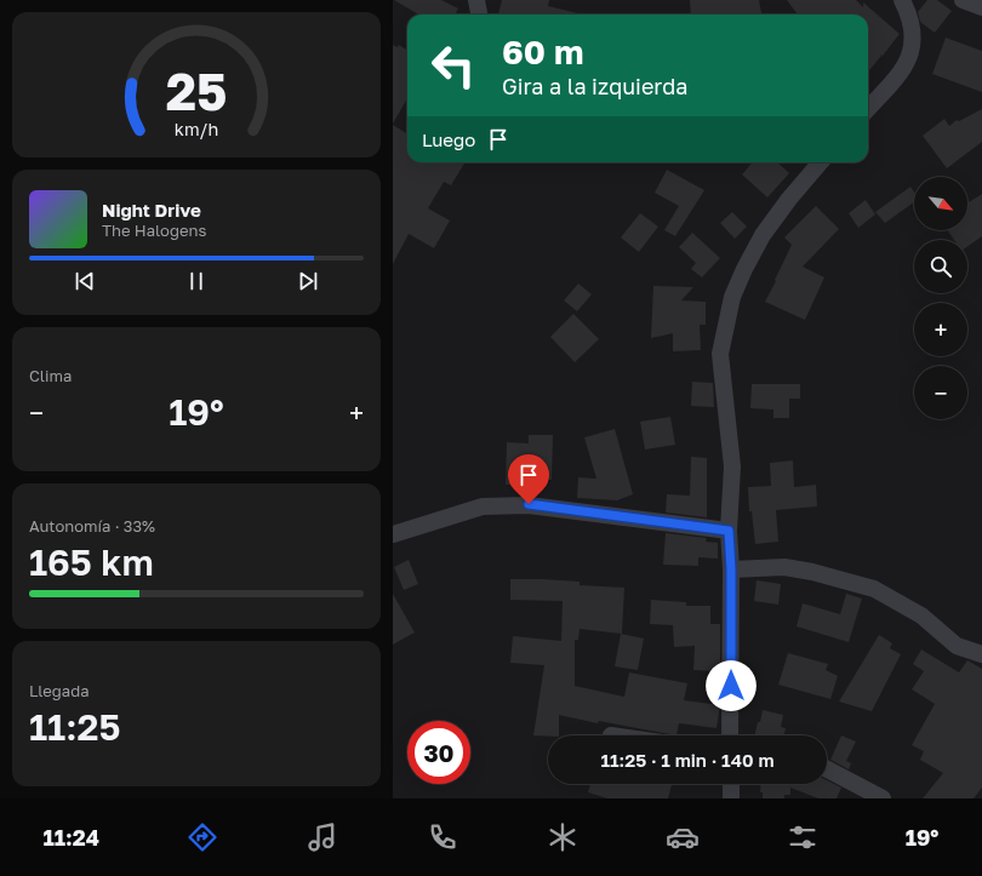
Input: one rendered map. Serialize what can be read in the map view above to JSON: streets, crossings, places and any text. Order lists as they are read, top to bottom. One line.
{"north":"bottom right","page":{"turn":["60 m","Gira a la izquierda"],"then":"Luego","map_buttons":["+","−"],"song":["Night Drive","The Halogens"],"tile":["Clima",["Autonomía · 33%","165 km"],["Llegada","11:25"]],"heat":["−","19°","+"],"limit":"30","trip":"11:25 · 1 min · 140 m","tabs":["11:24","19°"],"gauge":["25","km/h"]}}
